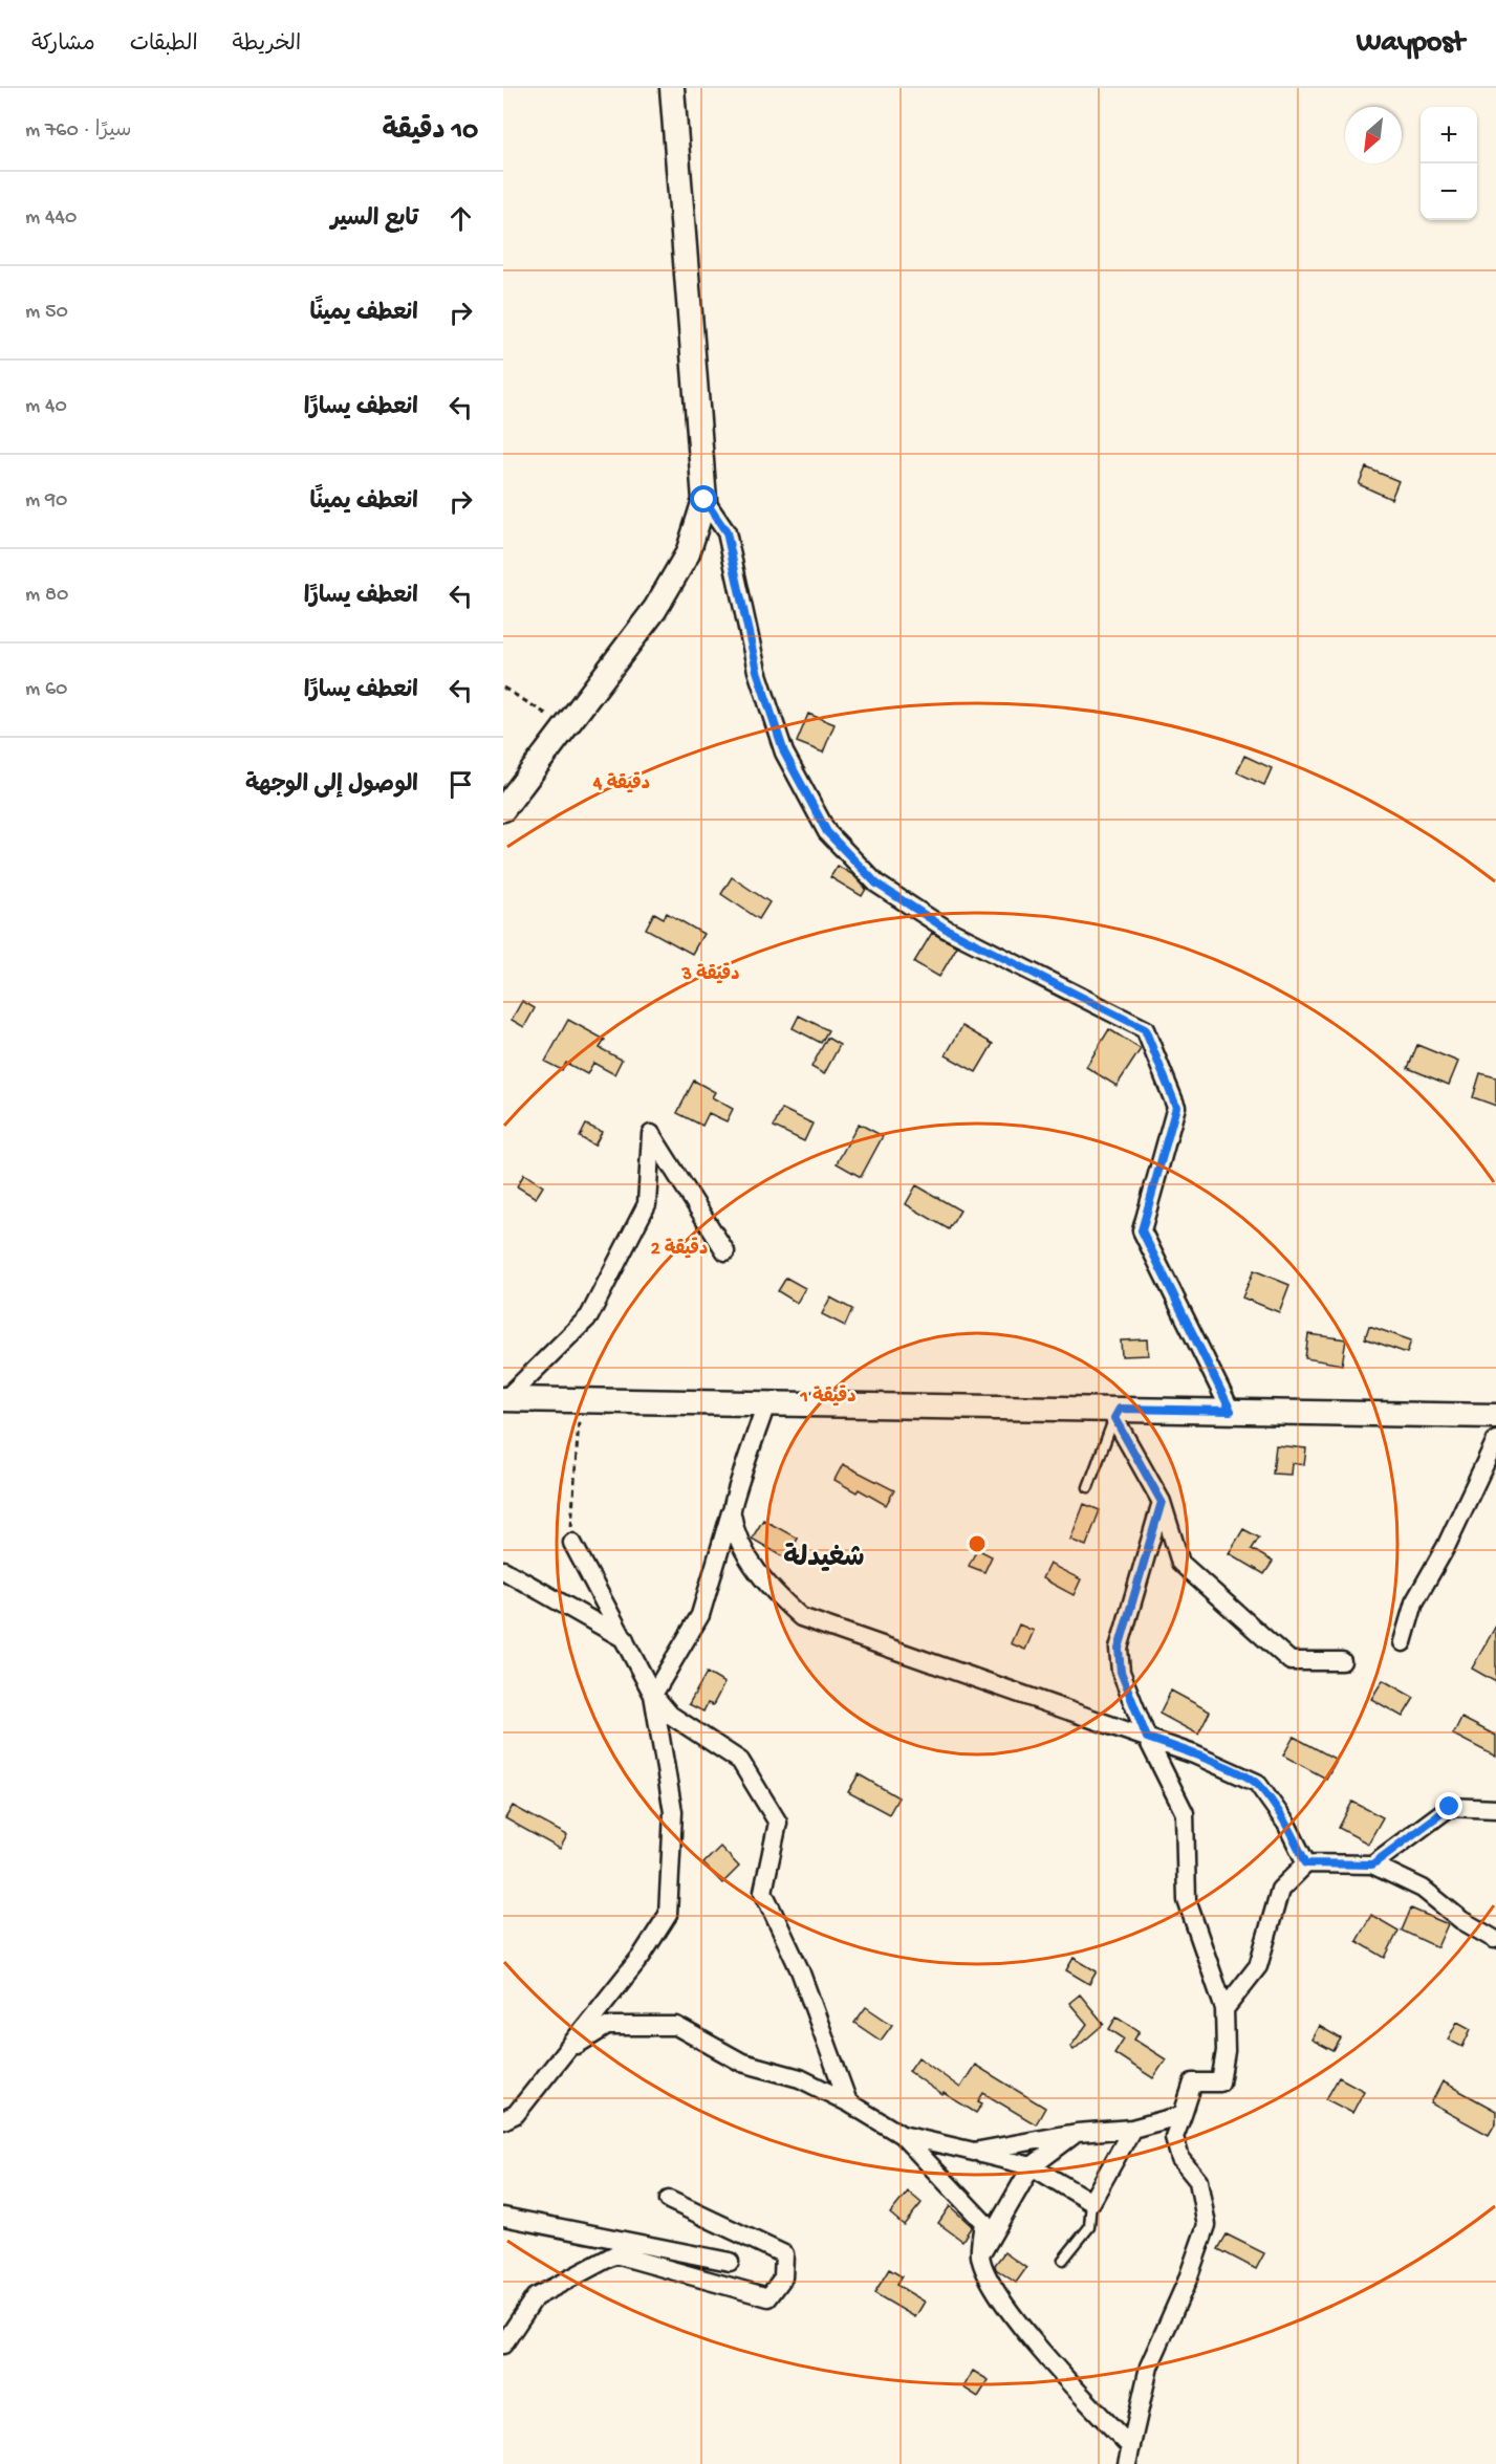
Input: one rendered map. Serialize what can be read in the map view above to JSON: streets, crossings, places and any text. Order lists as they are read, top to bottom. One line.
{"districts":["شغيدلة"],"north":"bottom left","page":{"header":"Waypost","nav":["الخريطة","الطبقات","مشاركة"],"heading":["10 دقيقة","سيرًا · 760 m"],"map_buttons":["+","−"],"list":[["تابع السير","440 m"],["انعطف يمينًا","50 m"],["انعطف يسارًا","40 m"],["انعطف يمينًا","90 m"],["انعطف يسارًا","80 m"],["انعطف يسارًا","60 m"],"الوصول إلى الوجهة"]},"rings":["4 دقيقة","3 دقيقة","2 دقيقة","1 دقيقة"]}
